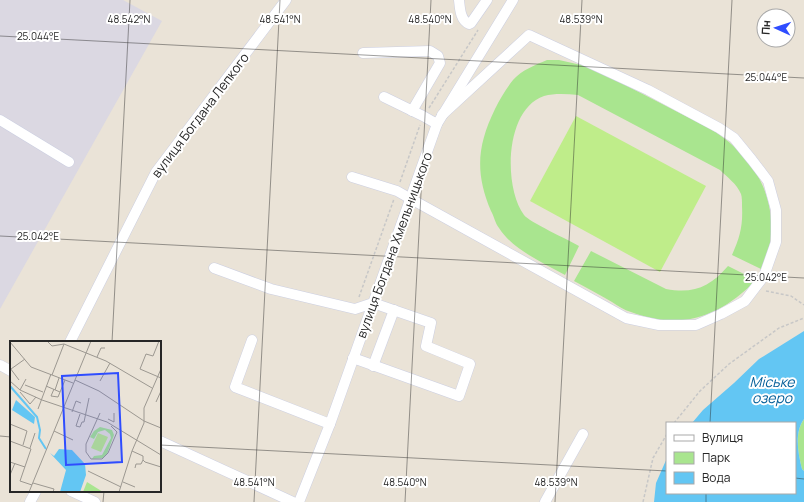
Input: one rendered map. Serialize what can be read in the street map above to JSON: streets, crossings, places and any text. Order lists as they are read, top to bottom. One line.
{"streets":{"street":["вулиця Богдана Лепкого","вулиця Богдана Хмельницького"]},"water":["Міське озеро"],"legend":["Вулиця","Парк","Вода"],"north":"left","coordinates":["48.542°N","48.541°N","48.540°N","48.539°N","25.044°E","25.042°E"]}
